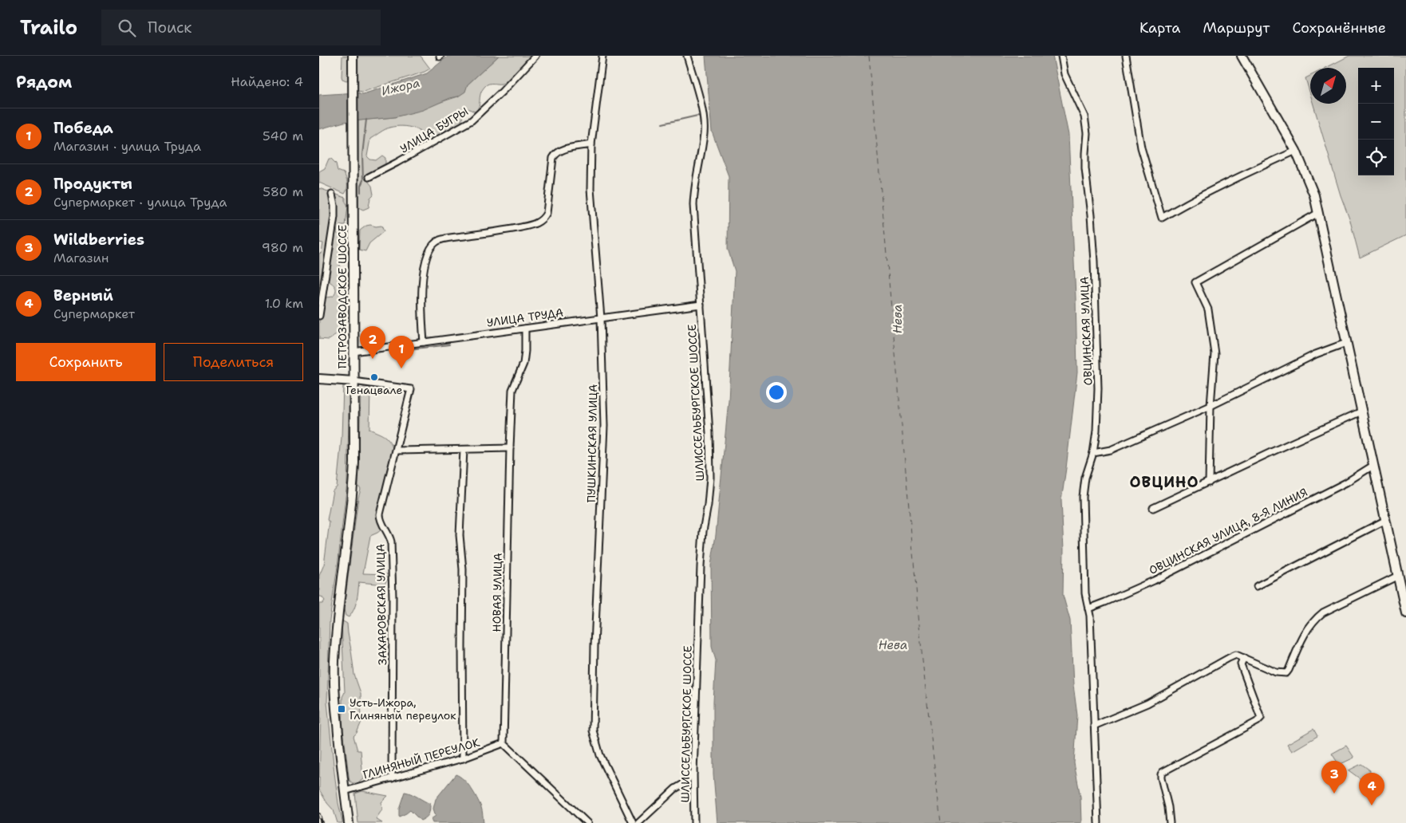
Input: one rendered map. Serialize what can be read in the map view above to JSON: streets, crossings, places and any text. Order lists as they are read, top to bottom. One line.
{"streets":{"main road":["ПЕТРОЗАВОДСКОЕ ШОССЕ"],"street":["УЛИЦА БУГРЫ","УЛИЦА ТРУДА","ОВЦИНСКАЯ УЛИЦА","ШЛИССЕЛЬБУРГСКОЕ ШОССЕ","ПУШКИНСКАЯ УЛИЦА","ОВЦИНСКАЯ УЛИЦА, 8-Я ЛИНИЯ","НОВАЯ УЛИЦА","ЗАХАРОВСКАЯ УЛИЦА","ГЛИНЯНЫЙ ПЕРЕУЛОК"]},"crossings":[["ПЕТРОЗАВОДСКОЕ ШОССЕ","УЛИЦА ТРУДА"],["ПЕТРОЗАВОДСКОЕ ШОССЕ","ЗАХАРОВСКАЯ УЛИЦА"],["ПЕТРОЗАВОДСКОЕ ШОССЕ","ГЛИНЯНЫЙ ПЕРЕУЛОК"],["УЛИЦА ТРУДА","ШЛИССЕЛЬБУРГСКОЕ ШОССЕ"],["УЛИЦА ТРУДА","ПУШКИНСКАЯ УЛИЦА"],["УЛИЦА ТРУДА","НОВАЯ УЛИЦА"],["ОВЦИНСКАЯ УЛИЦА","ОВЦИНСКАЯ УЛИЦА, 8-Я ЛИНИЯ"],["НОВАЯ УЛИЦА","ГЛИНЯНЫЙ ПЕРЕУЛОК"],["ЗАХАРОВСКАЯ УЛИЦА","ГЛИНЯНЫЙ ПЕРЕУЛОК"]],"districts":["ОВЦИНО"],"water":["Ижора","Нева"],"places":{"other":["Генацвале"],"transit":["Усть-Ижора, Глиняный переулок"]},"north":"top right","page":{"header":"Trailo","search":"Поиск","nav":["Карта","Маршрут","Сохранённые"],"heading":["Рядом","Найдено: 4"],"map_buttons":["+","−"],"list":[{"mark":"1","name":"Победа","note":"Магазин · улица Труда","value":"540 m"},{"mark":"2","name":"Продукты","note":"Супермаркет · улица Труда","value":"580 m"},{"mark":"3","name":"Wildberries","note":"Магазин","value":"980 m"},{"mark":"4","name":"Верный","note":"Супермаркет","value":"1.0 km"}],"pins":["2","1","3","4"],"buttons":["Сохранить","Поделиться"]}}
